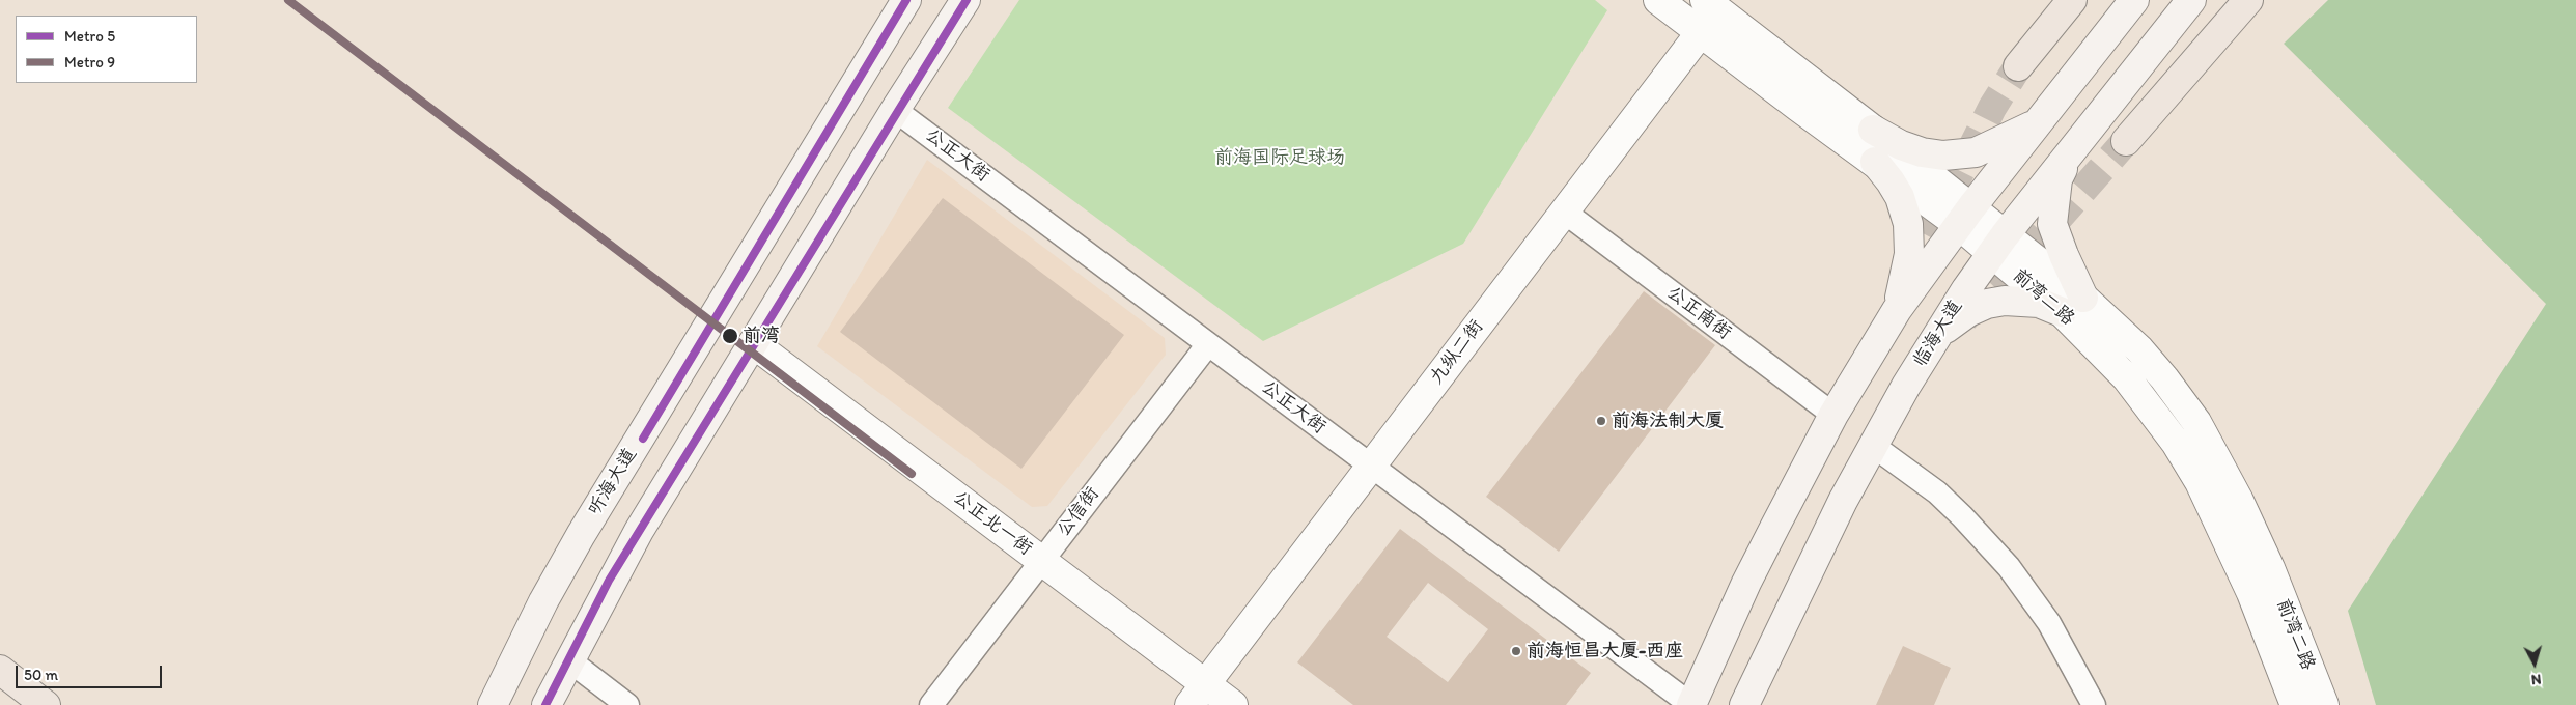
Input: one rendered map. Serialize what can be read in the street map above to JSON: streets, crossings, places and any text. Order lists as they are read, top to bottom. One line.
{"streets":{"main road":["临海大道","听海大道"],"street":["公正大街","前湾二路","公正南街","九纵二街","公信街","公正北一街"]},"crossings":[["公正大街","九纵二街"],["公正大街","公信街"],["前湾二路","临海大道"],["前湾二路","九纵二街"],["公正南街","九纵二街"],["九纵二街","公正北一街"],["公信街","公正北一街"]],"parks":["前海国际足球场"],"places":["前湾","前海法制大厦","前海恒昌大厦-西座"],"lines":["metro line 5","metro line 9"],"legend":["Metro 5","Metro 9"],"scale_bar":"50 m","north":"bottom"}
